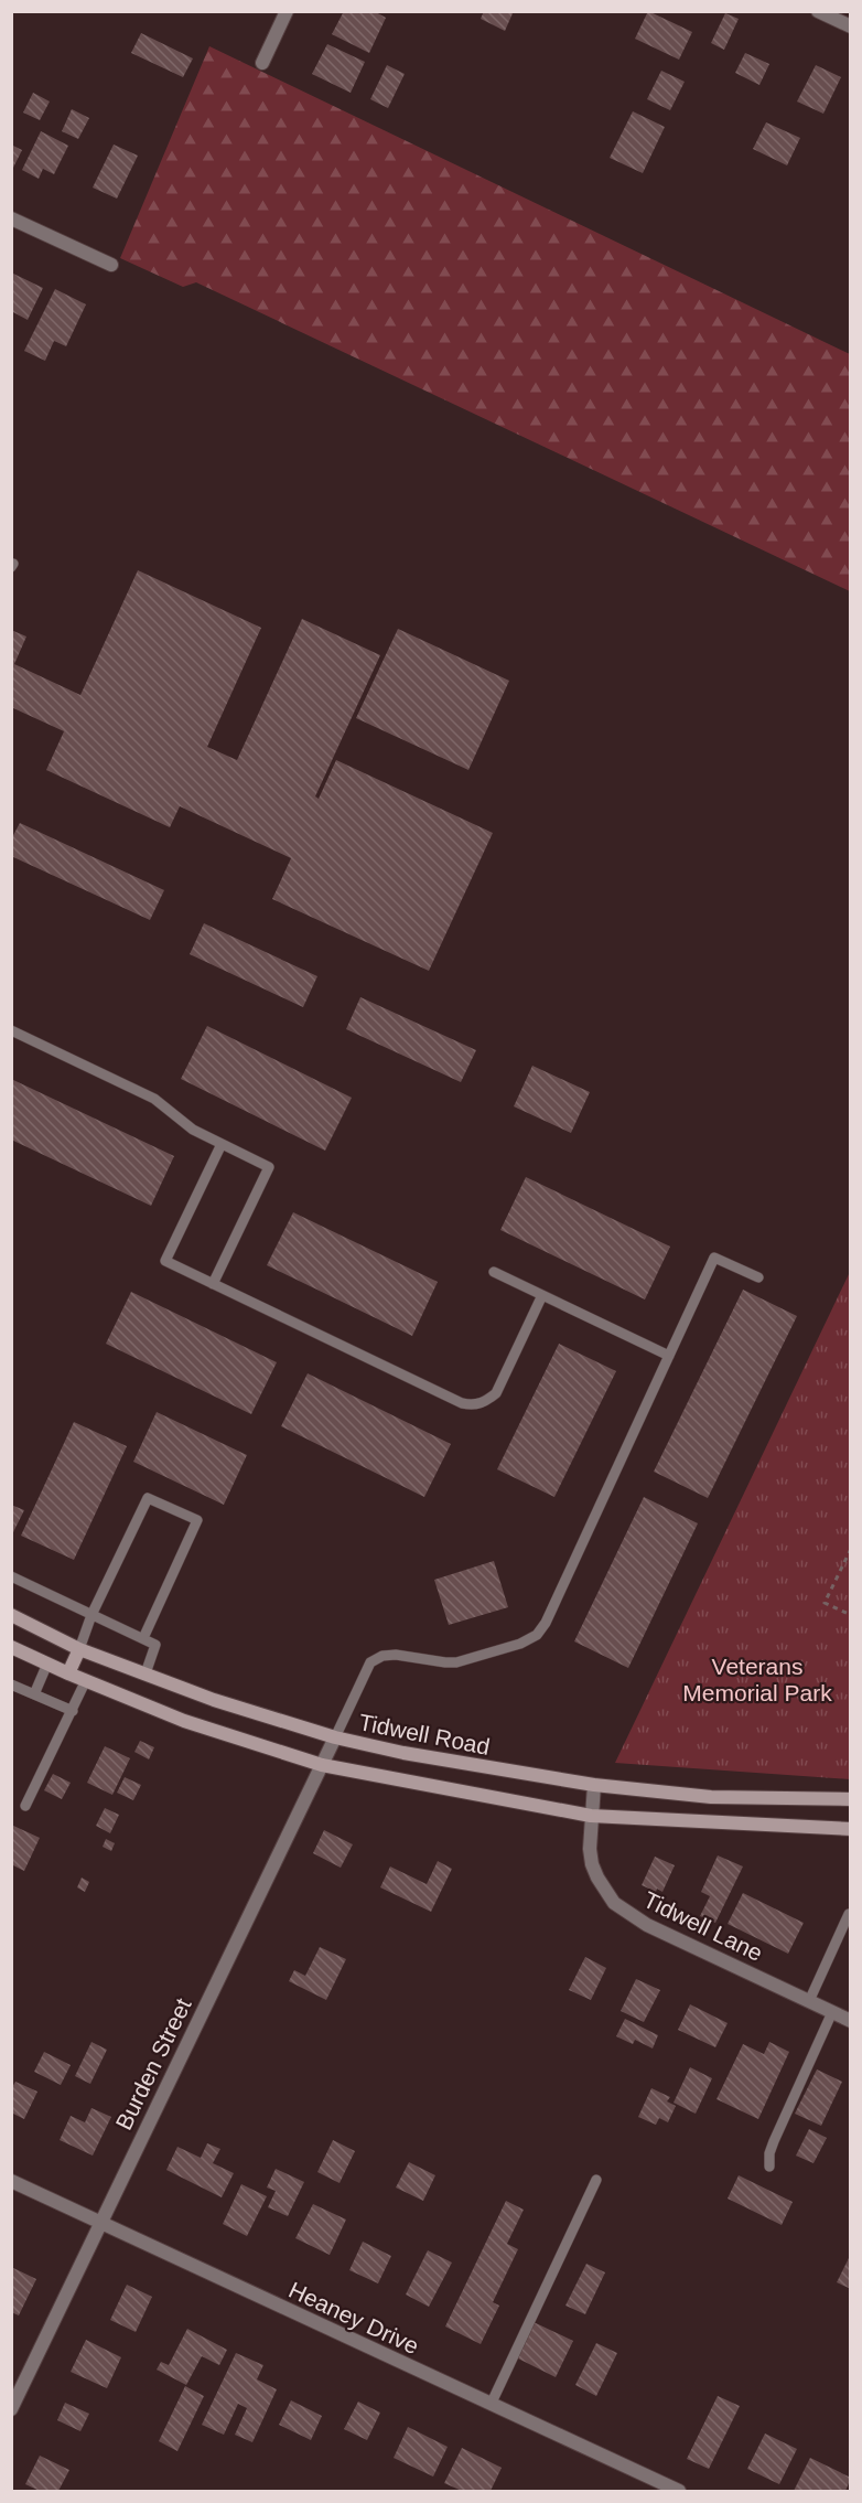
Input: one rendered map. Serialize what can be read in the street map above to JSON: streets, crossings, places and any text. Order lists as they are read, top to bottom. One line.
{"streets":{"main road":["Tidwell Road"],"street":["Tidwell Lane","Burden Street","Heaney Drive"]},"crossings":[["Tidwell Road","Tidwell Lane"],["Tidwell Road","Burden Street"],["Burden Street","Heaney Drive"]],"parks":["Veterans Memorial Park"]}
